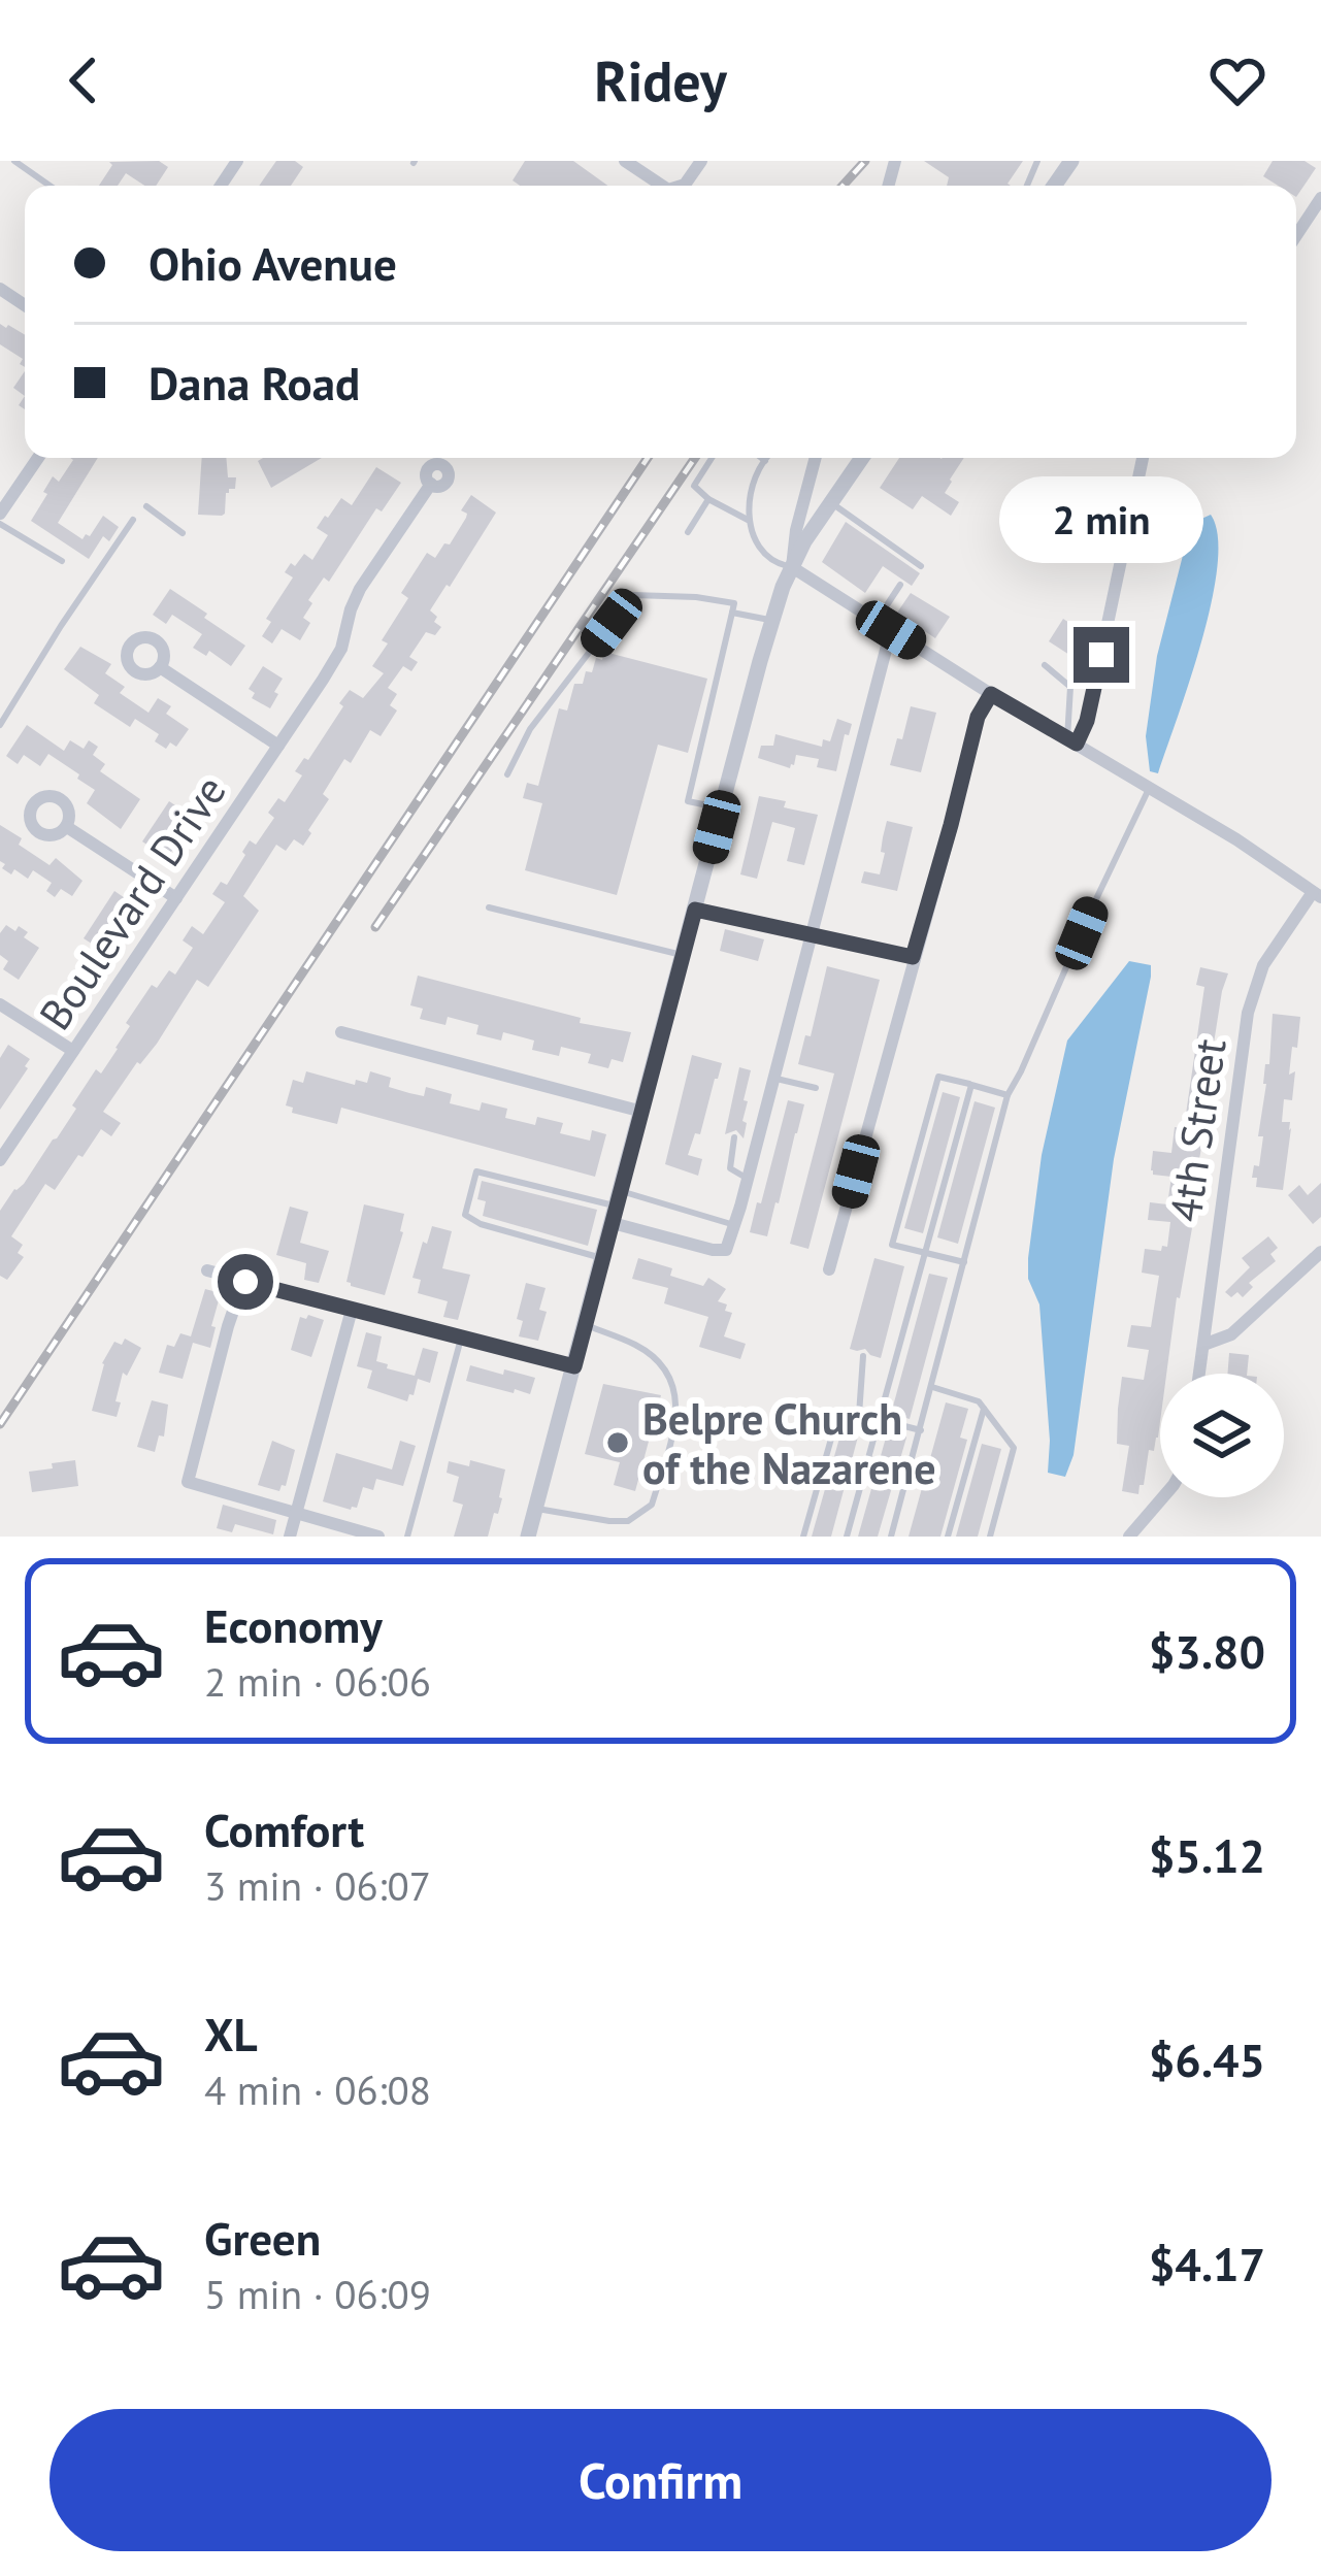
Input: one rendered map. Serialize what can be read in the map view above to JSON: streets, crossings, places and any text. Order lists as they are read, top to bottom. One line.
{"streets":{"street":["Boulevard Drive","4th Street"]},"places":["Belpre Church of the Nazarene"],"page":{"header":"Ridey","banner":["Ohio Avenue","Dana Road"],"bubble":"2 min","list":[{"name":"Economy","note":"2 min · 06:06","value":"$3.80"},{"name":"Comfort","note":"3 min · 06:07","value":"$5.12"},{"name":"XL","note":"4 min · 06:08","value":"$6.45"},{"name":"Green","note":"5 min · 06:09","value":"$4.17"}],"buttons":"Confirm"}}
